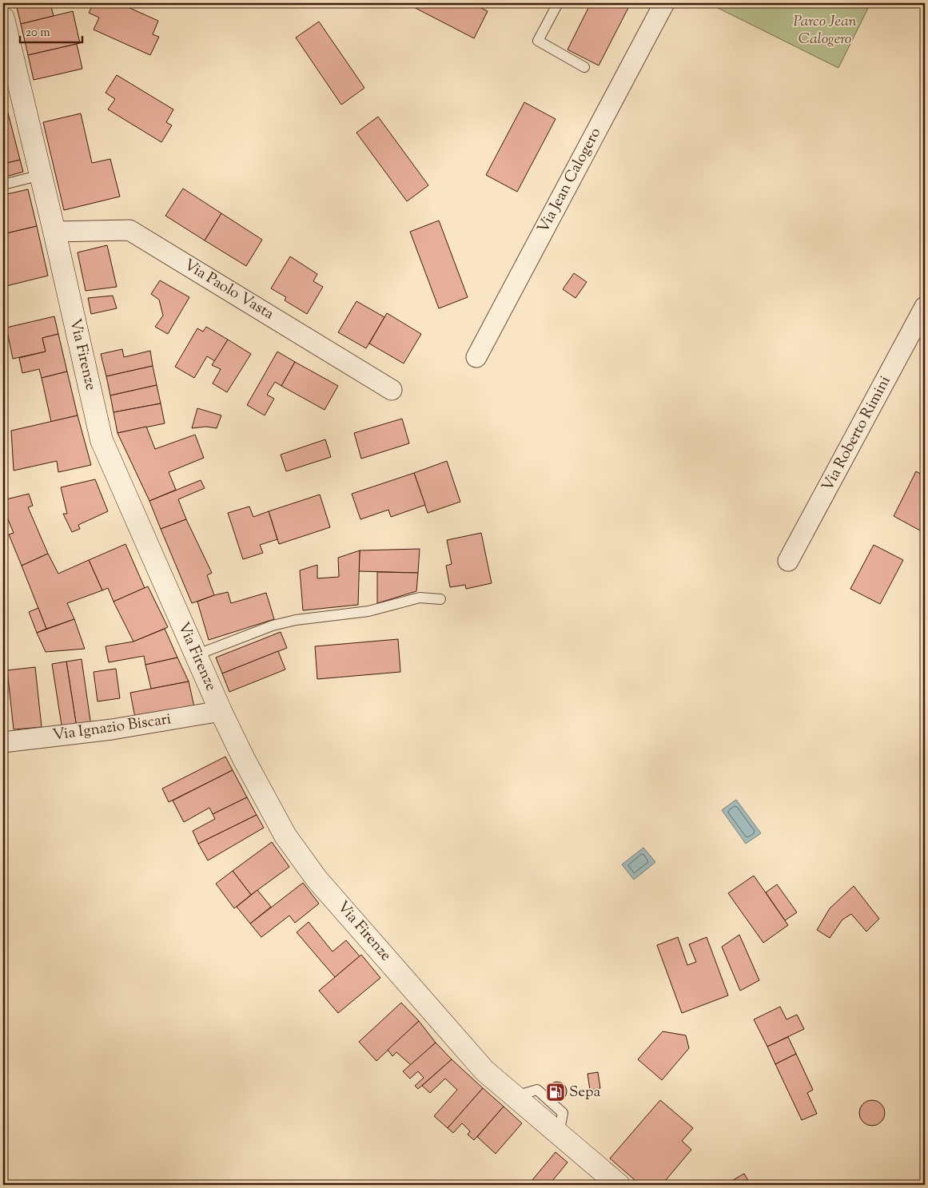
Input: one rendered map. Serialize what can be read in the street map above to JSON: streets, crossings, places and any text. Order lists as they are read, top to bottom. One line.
{"streets":{"street":["Via Jean Calogero","Via Paolo Vasta","Via Firenze","Via Roberto Rimini","Via Ignazio Biscari"]},"crossings":[["Via Paolo Vasta","Via Firenze"],["Via Firenze","Via Ignazio Biscari"]],"parks":["Parco Jean Calogero"],"places":{"fuel station":["Sepa"]},"scale_bar":"20 m"}
